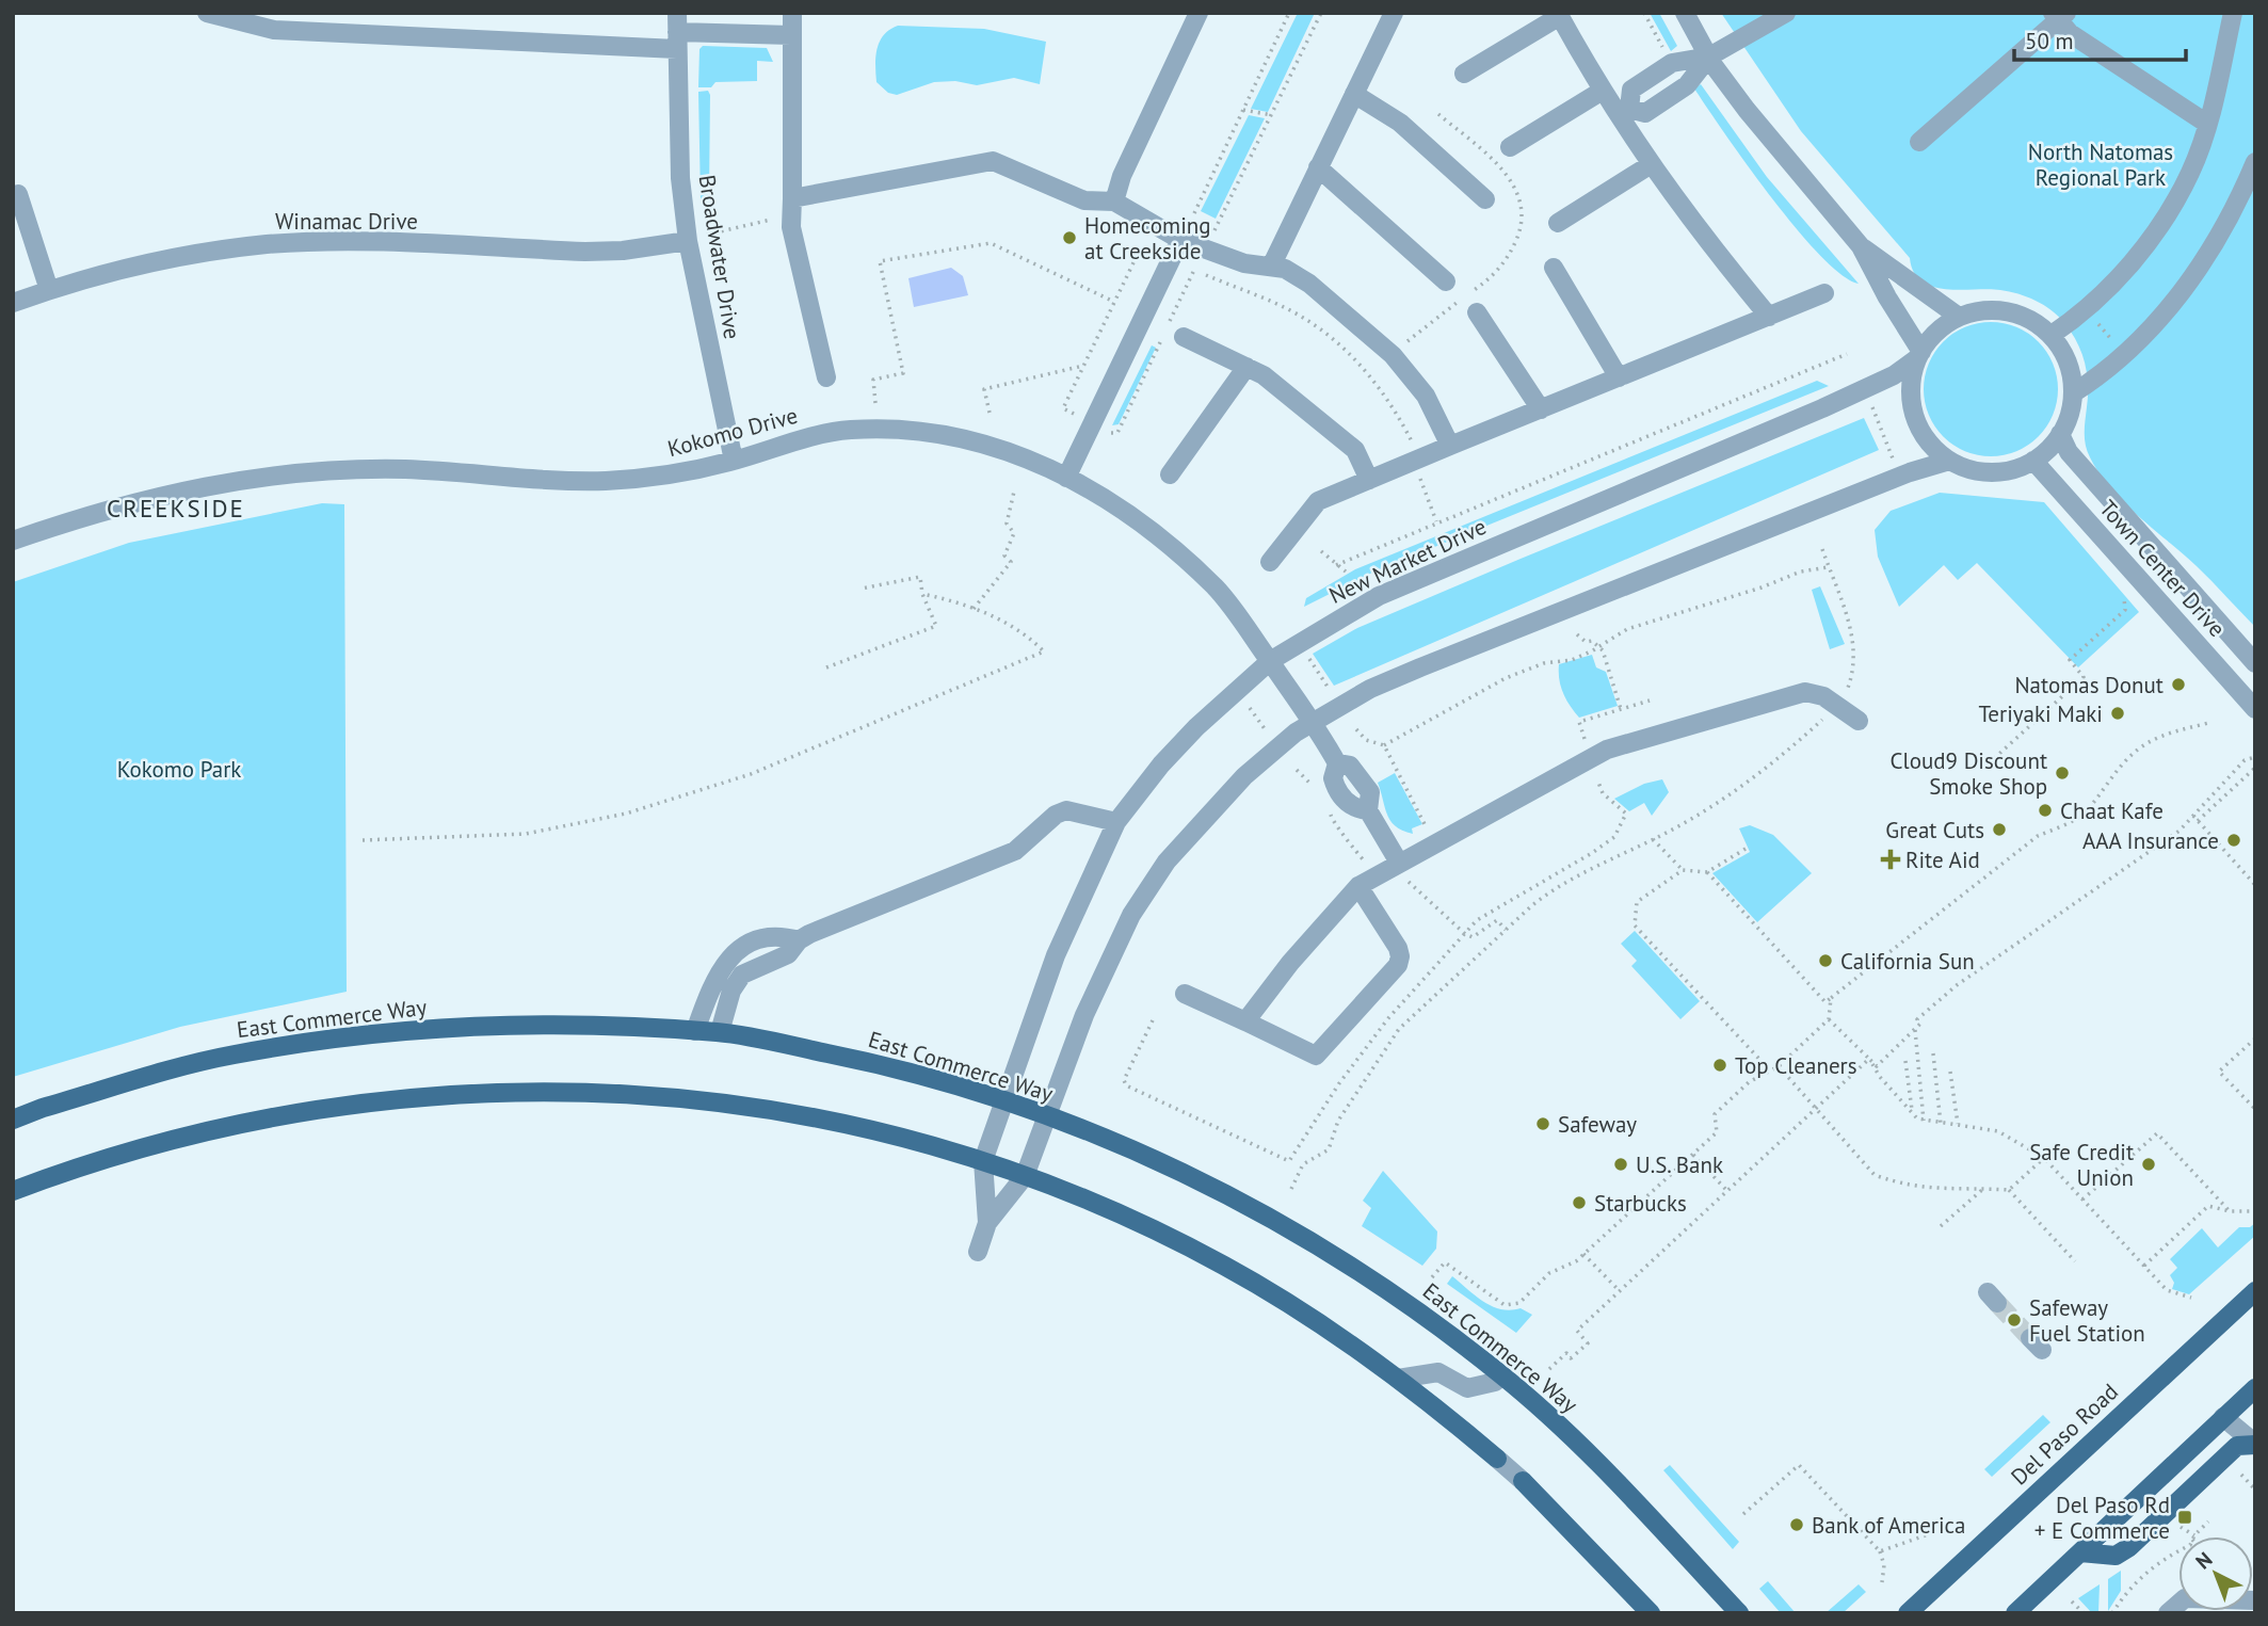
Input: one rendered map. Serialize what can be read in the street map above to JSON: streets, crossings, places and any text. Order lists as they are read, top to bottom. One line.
{"streets":{"main road":["East Commerce Way","Del Paso Road"],"street":["Winamac Drive","Broadwater Drive","Kokomo Drive","New Market Drive","Town Center Drive"]},"crossings":[["Winamac Drive","Broadwater Drive"],["Broadwater Drive","Kokomo Drive"],["Kokomo Drive","New Market Drive"],["New Market Drive","Town Center Drive"],["New Market Drive","East Commerce Way"]],"districts":["CREEKSIDE"],"parks":["North Natomas Regional Park","Kokomo Park"],"places":{"other":["Homecoming at Creekside","Natomas Donut","Teriyaki Maki","Cloud9 Discount Smoke Shop","Chaat Kafe","Great Cuts","AAA Insurance","California Sun","Top Cleaners","Safeway","U.S. Bank","Safe Credit Union","Starbucks","Safeway Fuel Station","Bank of America"],"health":["Rite Aid"],"transit":["Del Paso Rd + E Commerce"]},"scale_bar":"50 m","north":"top left"}
